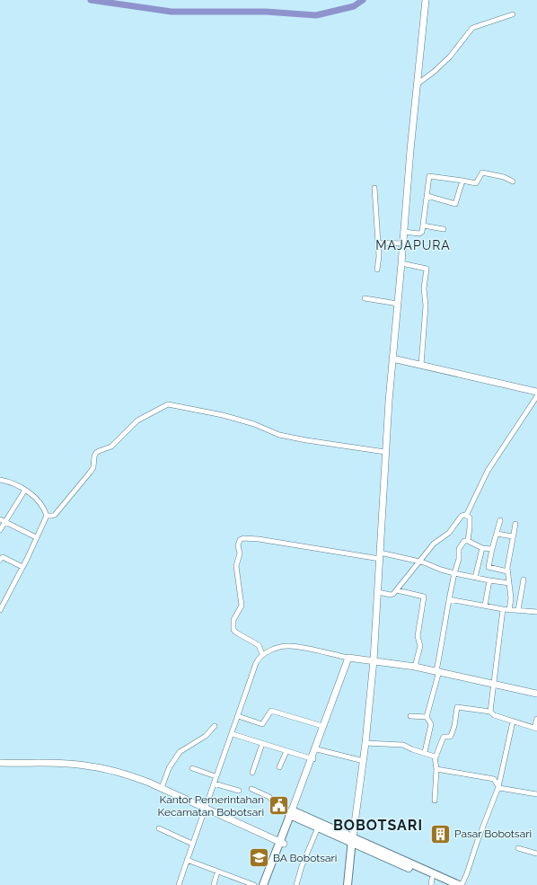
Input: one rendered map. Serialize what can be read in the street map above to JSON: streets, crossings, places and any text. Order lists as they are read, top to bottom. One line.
{"districts":["MAJAPURA","BOBOTSARI"],"places":{"public building":["Kantor Pemerintahan Kecamatan Bobotsari"],"building":["Pasar Bobotsari"],"school or university":["BA Bobotsari"]}}
